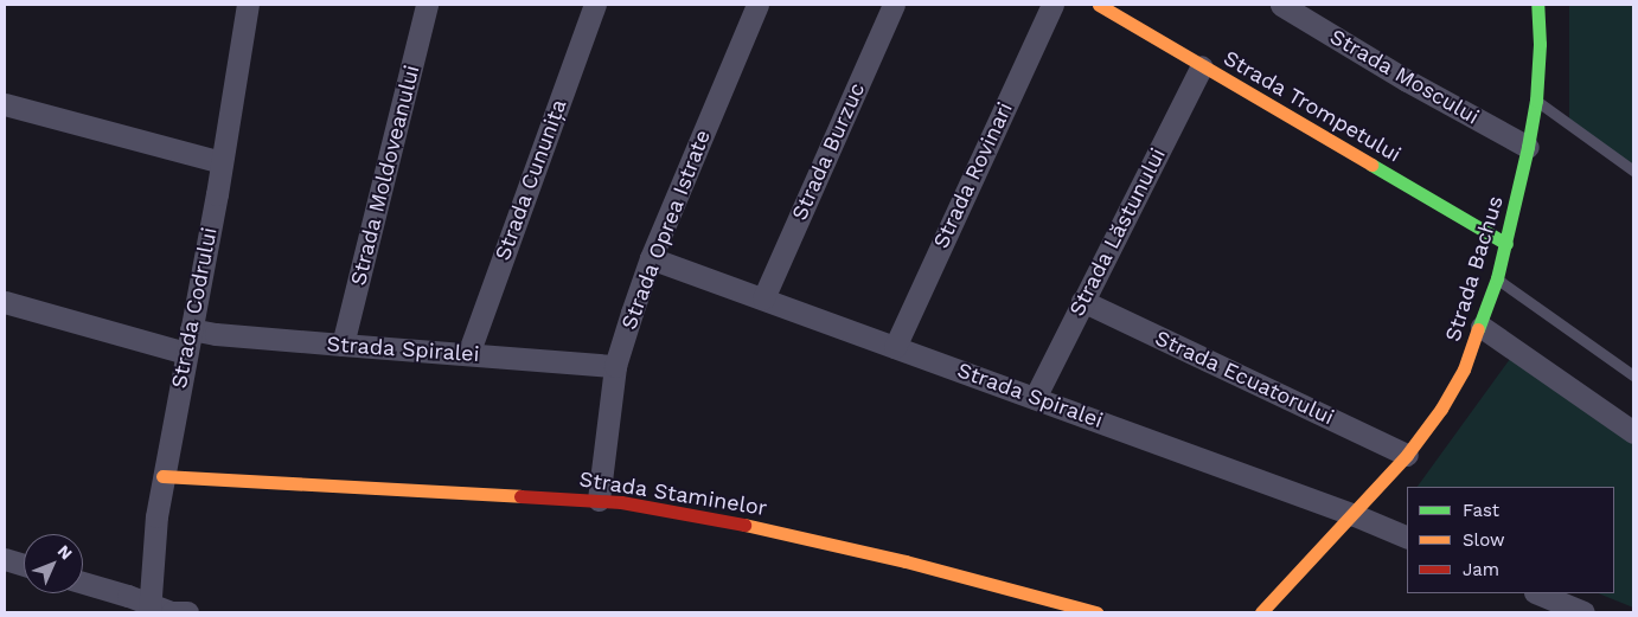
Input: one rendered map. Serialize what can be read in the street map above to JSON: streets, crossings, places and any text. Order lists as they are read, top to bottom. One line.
{"streets":{"street":["Strada Moscului","Strada Trompetului","Strada Burzuc","Strada Moldoveanului","Strada Rovinari","Strada Cununița","Strada Oprea Istrate","Strada Lăstunului","Strada Bachus","Strada Codrului","Strada Spiralei","Strada Ecuatorului","Strada Staminelor"]},"crossings":[["Strada Moscului","Strada Bachus"],["Strada Trompetului","Strada Lăstunului"],["Strada Trompetului","Strada Bachus"],["Strada Burzuc","Strada Spiralei"],["Strada Moldoveanului","Strada Spiralei"],["Strada Rovinari","Strada Spiralei"],["Strada Cununița","Strada Spiralei"],["Strada Oprea Istrate","Strada Spiralei"],["Strada Oprea Istrate","Strada Staminelor"],["Strada Lăstunului","Strada Spiralei"],["Strada Lăstunului","Strada Ecuatorului"],["Strada Bachus","Strada Spiralei"],["Strada Bachus","Strada Ecuatorului"],["Strada Codrului","Strada Spiralei"],["Strada Codrului","Strada Staminelor"]],"legend":["Fast","Slow","Jam"],"north":"top right"}
